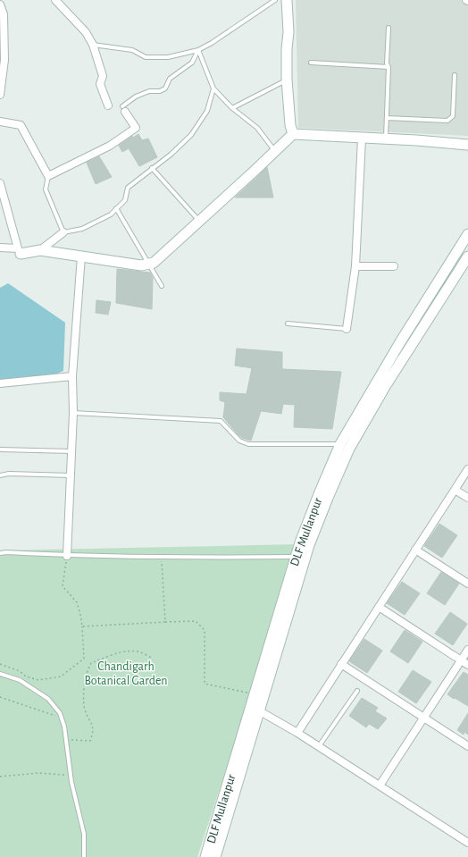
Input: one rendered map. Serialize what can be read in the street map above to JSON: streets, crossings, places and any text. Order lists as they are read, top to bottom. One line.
{"streets":{"main road":["DLF Mullanpur"]},"parks":["Chandigarh Botanical Garden"]}
